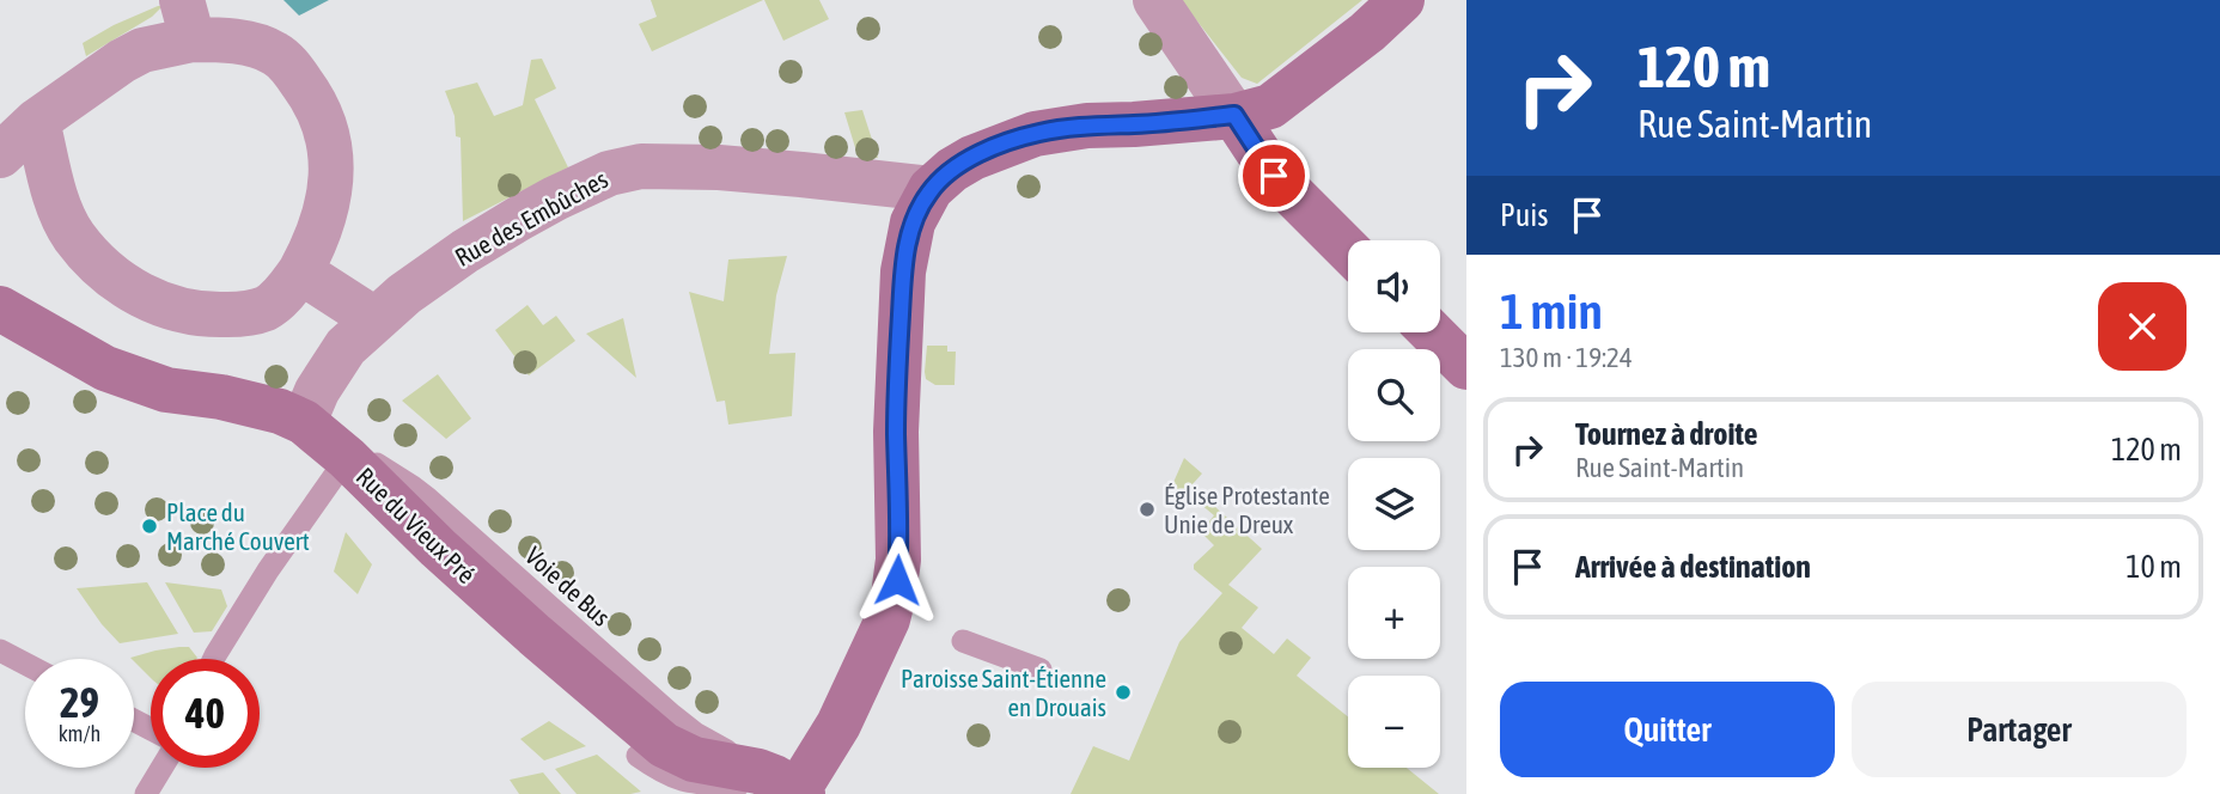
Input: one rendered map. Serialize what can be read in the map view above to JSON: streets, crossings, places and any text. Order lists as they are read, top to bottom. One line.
{"streets":{"street":["Rue des Embûches","Rue du Vieux Pré"],"lane":["Voie de Bus"]},"crossings":[["Rue des Embûches","Rue du Vieux Pré"],["Rue des Embûches","Voie de Bus"],["Rue du Vieux Pré","Voie de Bus"]],"places":["Église Protestante Unie de Dreux","Place du Marché Couvert","Paroisse Saint-Étienne en Drouais"],"page":{"turn":["120 m","Rue Saint-Martin"],"then":"Puis","map_buttons":["+","−"],"heading":["1 min","130 m · 19:24"],"list":[{"name":"Tournez à droite","note":"Rue Saint-Martin","value":"120 m"},{"name":"Arrivée à destination","value":"10 m"}],"speed":"29 km/h","limit":"40","buttons":["Quitter","Partager"]}}
